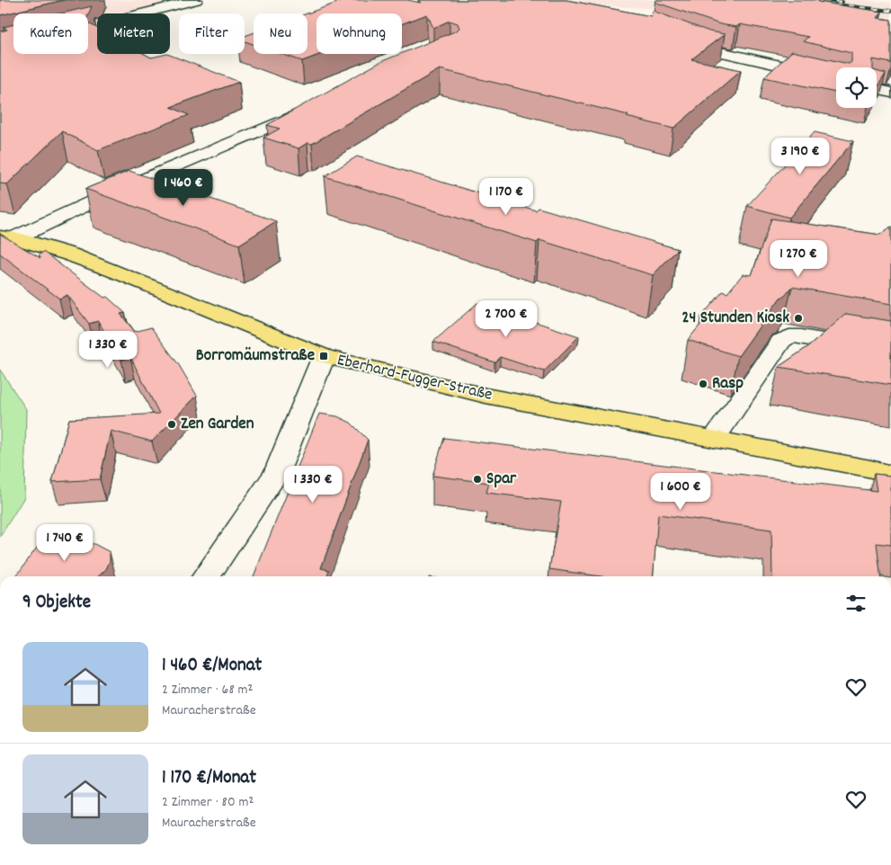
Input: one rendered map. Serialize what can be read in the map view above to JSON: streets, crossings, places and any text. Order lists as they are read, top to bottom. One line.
{"streets":{"main road":["Eberhard-Fugger-Straße"]},"places":{"other":["24 Stunden Kiosk","Rasp","Zen Garden","Spar"],"transit":["Borromäumstraße"]},"page":{"chip":["Kaufen","Mieten","Filter","Neu","Wohnung"],"price":["3 190 €","1 460 €","1 170 €","1 270 €","2 700 €","1 330 €","1 330 €","1 600 €","1 740 €"],"heading":"9 Objekte","list":[{"name":"1 460 €/Monat","note":"2 Zimmer · 68 m² · Mauracherstraße"},{"name":"1 170 €/Monat","note":"2 Zimmer · 80 m² · Mauracherstraße"}]}}
